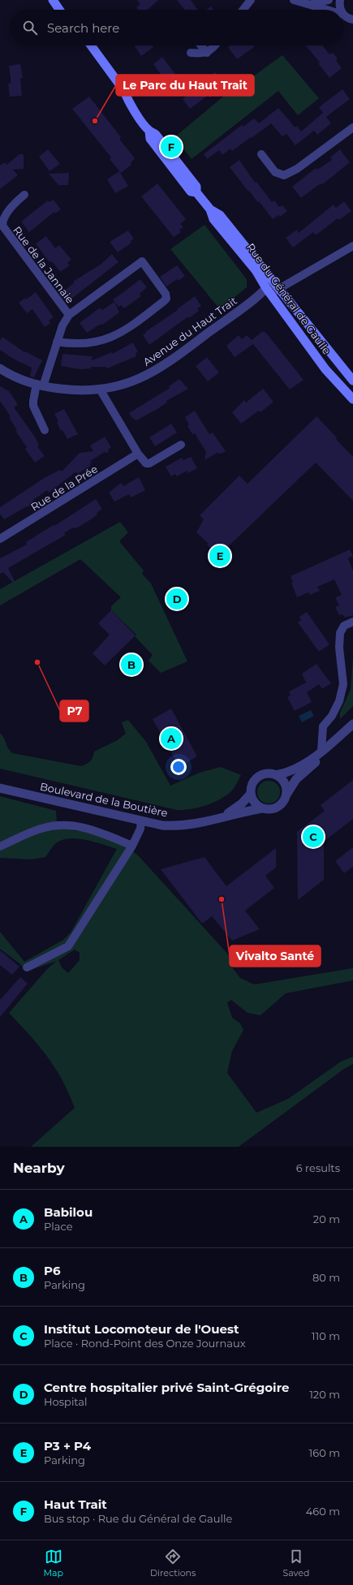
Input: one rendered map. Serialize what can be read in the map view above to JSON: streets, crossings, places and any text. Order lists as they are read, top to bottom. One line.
{"streets":{"main road":["Rue du Général de Gaulle"],"street":["Rue de la Jannaie","Avenue du Haut Trait","Rue de la Prée","Boulevard de la Boutière"]},"crossings":[["Rue du Général de Gaulle","Avenue du Haut Trait"]],"places":["Le Parc du Haut Trait","P7","Vivalto Santé"],"page":{"search":"Search here","pins":["F","E","D","B","A","C"],"heading":["Nearby","6 results"],"list":[{"mark":"A","name":"Babilou","note":"Place","value":"20 m"},{"mark":"B","name":"P6","note":"Parking","value":"80 m"},{"mark":"C","name":"Institut Locomoteur de l'Ouest","note":"Place · Rond-Point des Onze Journaux","value":"110 m"},{"mark":"D","name":"Centre hospitalier privé Saint-Grégoire","note":"Hospital","value":"120 m"},{"mark":"E","name":"P3 + P4","note":"Parking","value":"160 m"},{"mark":"F","name":"Haut Trait","note":"Bus stop · Rue du Général de Gaulle","value":"460 m"}],"nav":["Map","Directions","Saved"]}}
